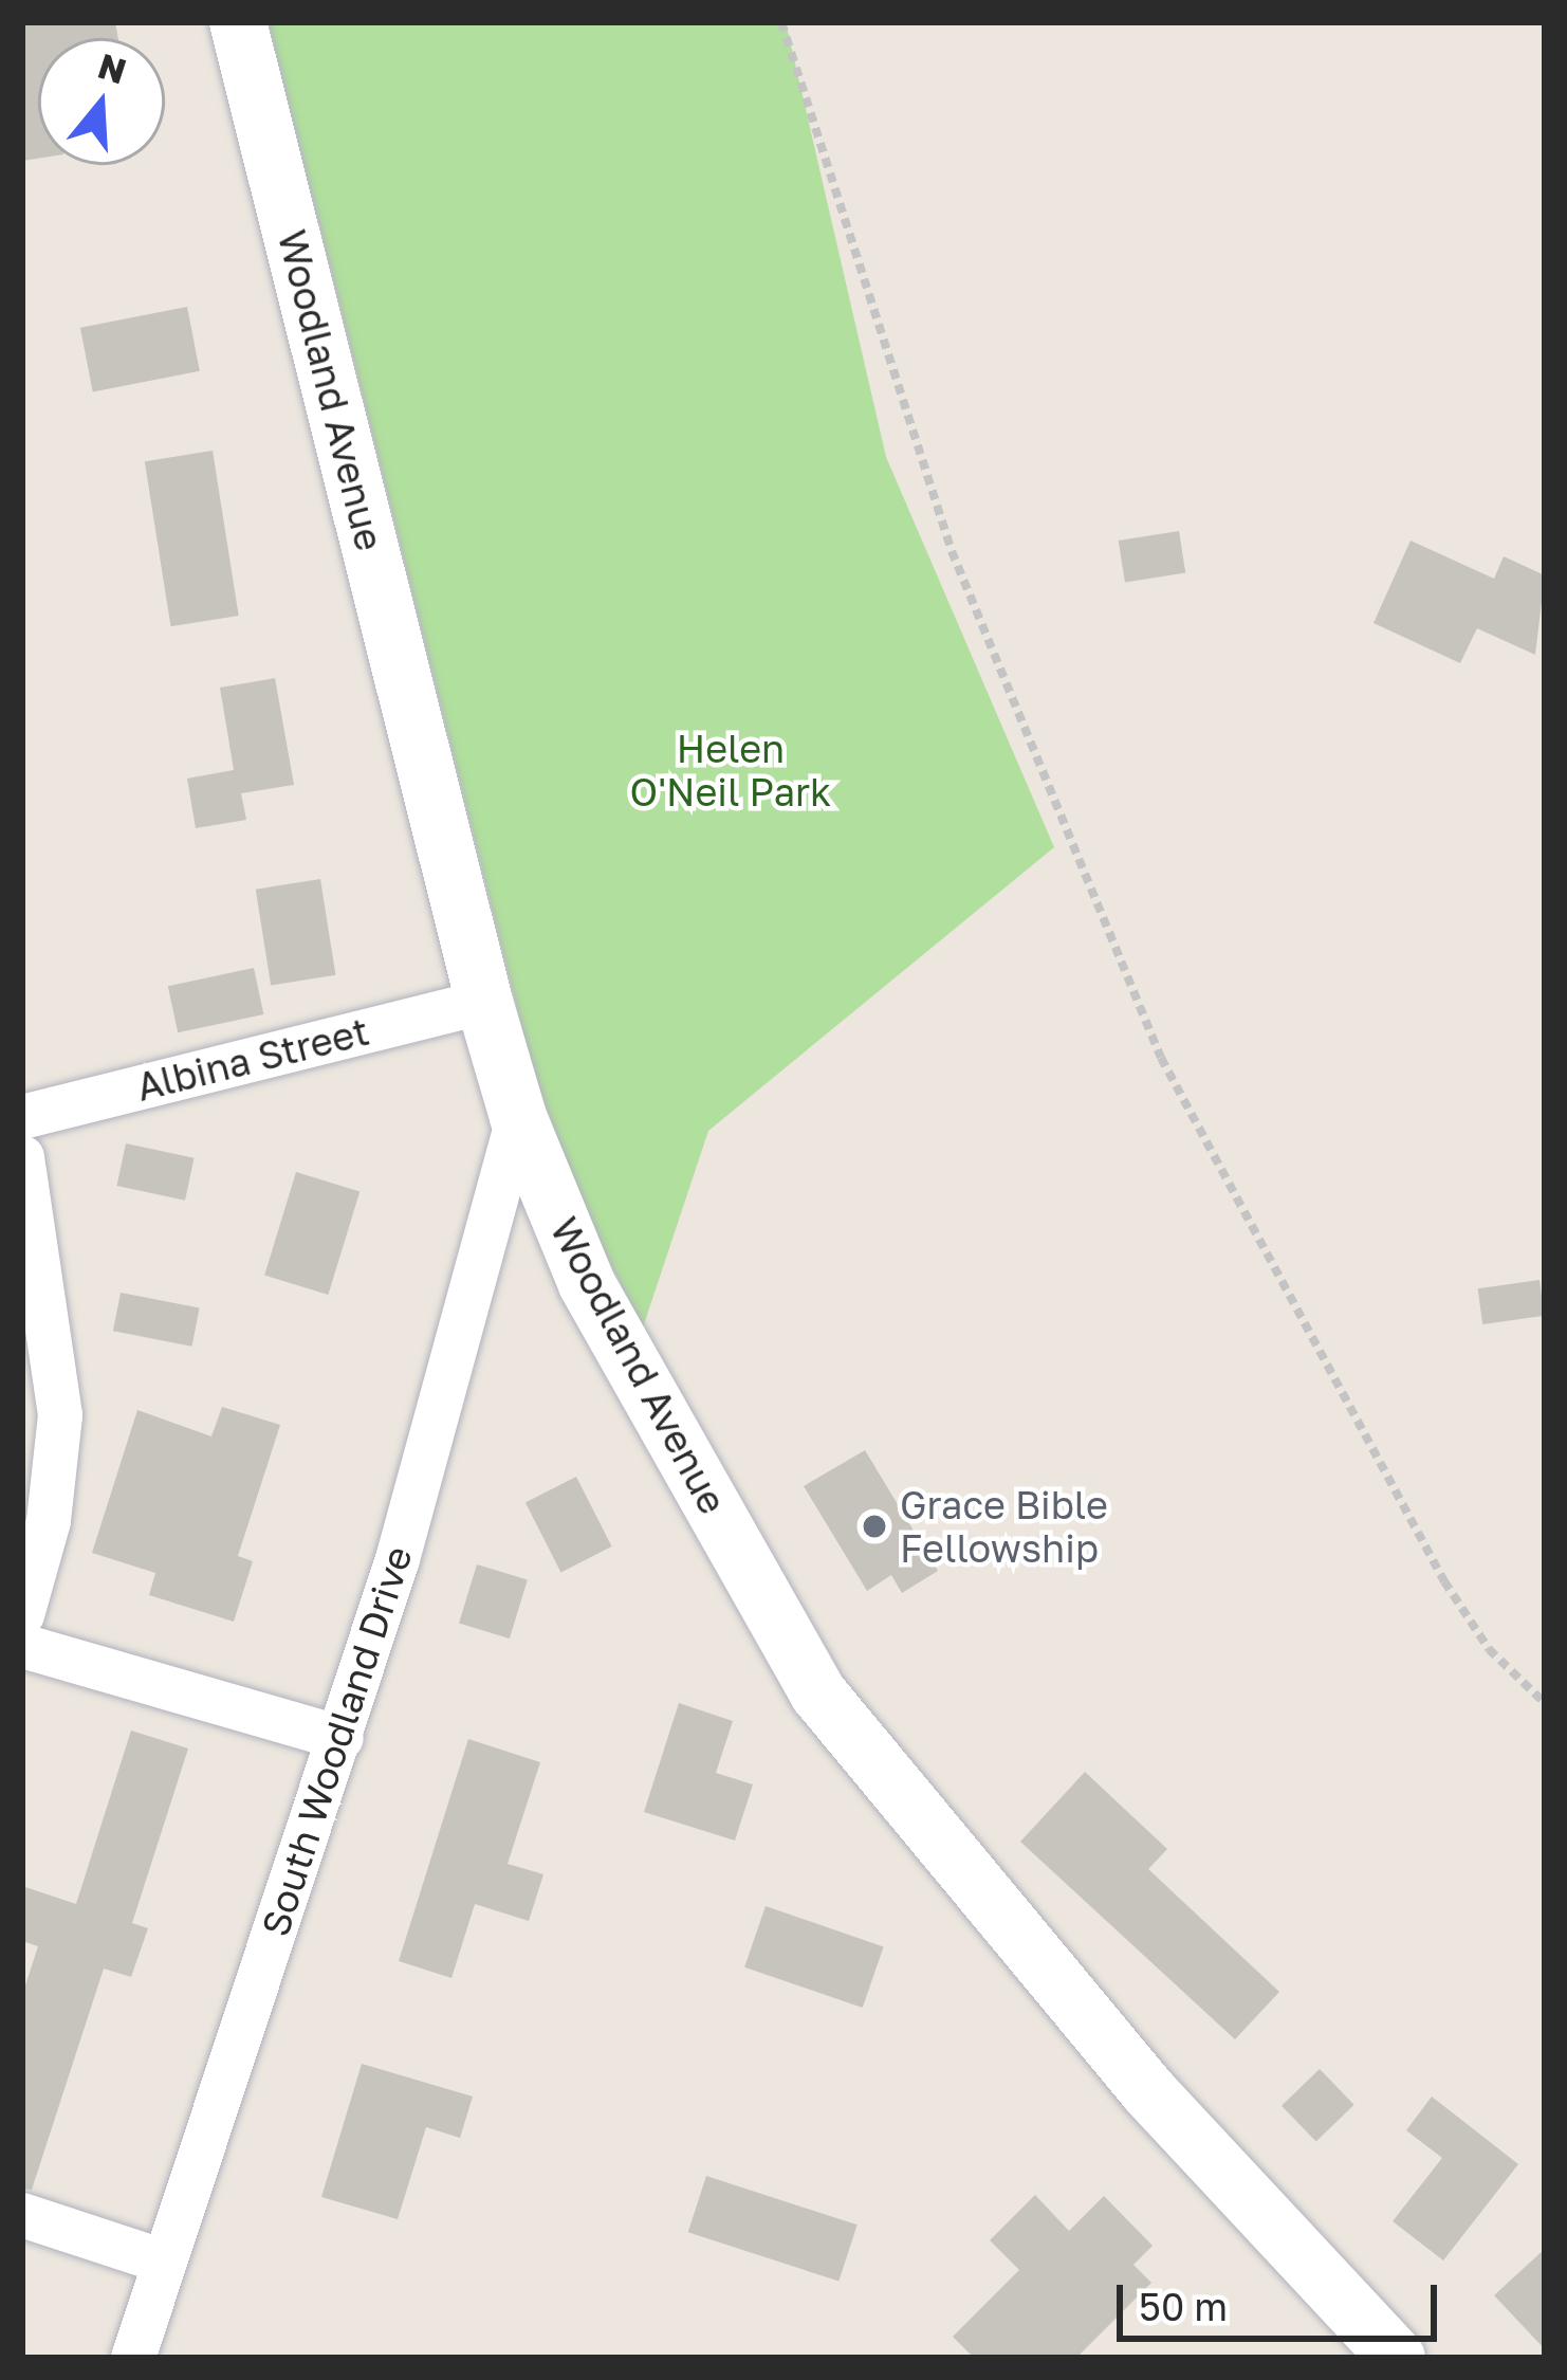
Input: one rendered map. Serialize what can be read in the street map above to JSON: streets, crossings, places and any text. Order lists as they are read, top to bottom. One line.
{"streets":{"street":["Woodland Avenue","Albina Street","South Woodland Drive"]},"crossings":[["Woodland Avenue","Albina Street"],["Woodland Avenue","South Woodland Drive"]],"parks":["Helen O'Neil Park"],"places":["Grace Bible Fellowship"],"scale_bar":"50 m","north":"top"}
